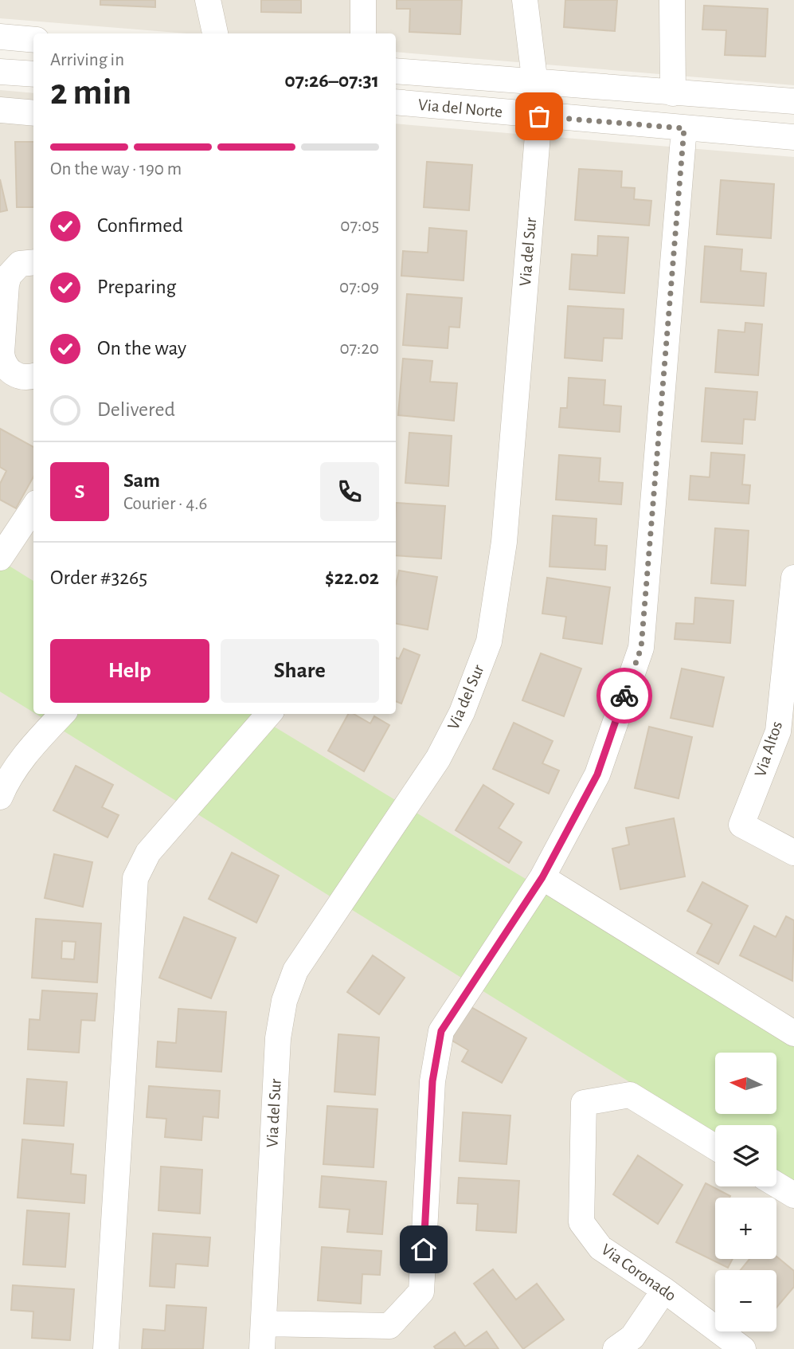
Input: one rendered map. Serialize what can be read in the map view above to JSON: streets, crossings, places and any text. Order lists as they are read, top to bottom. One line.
{"streets":{"street":["Via del Norte","Via del Sur","Via Altos","Via Coronado"]},"crossings":[["Via del Norte","Via del Sur"]],"north":"left","page":{"heading":["2 min","Arriving in","07:26–07:31"],"panel":["Sam","Courier · 4.6","Order #3265","$22.02"],"bar":"On the way · 190 m","list":[["Confirmed","07:05"],["Preparing","07:09"],["On the way","07:20"],"Delivered"],"round":"S","buttons":["Help","Share"],"map_buttons":["+","−"]}}
